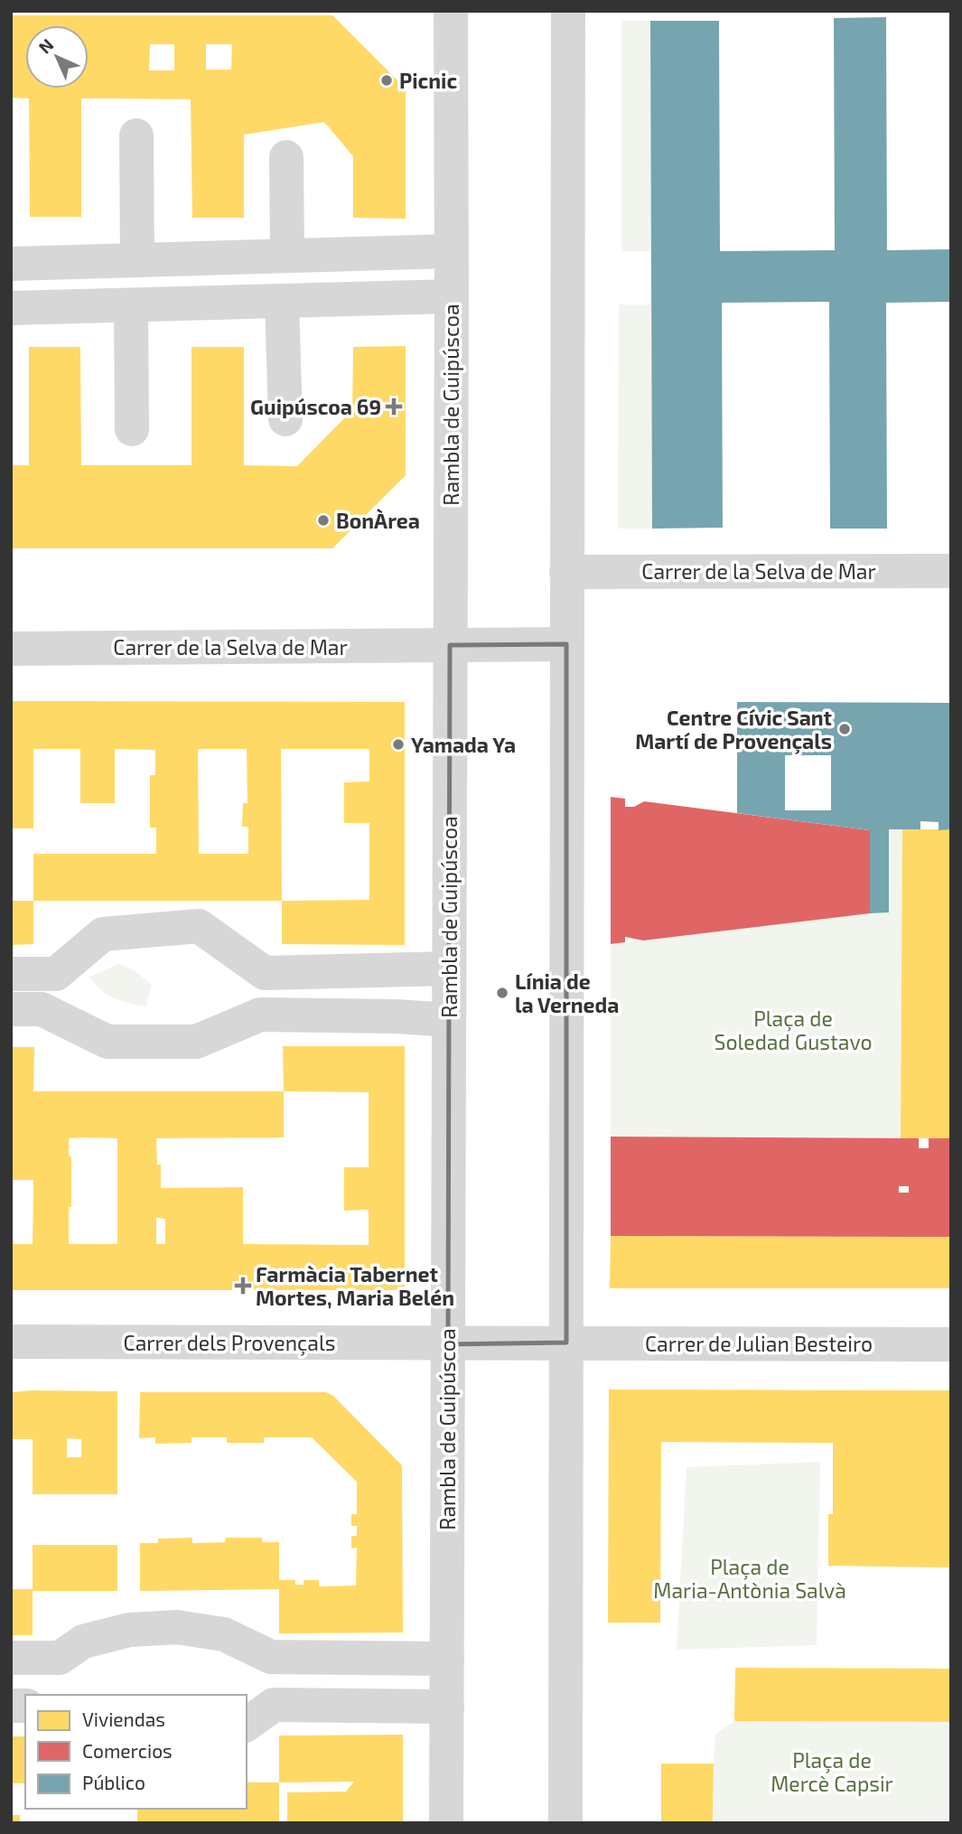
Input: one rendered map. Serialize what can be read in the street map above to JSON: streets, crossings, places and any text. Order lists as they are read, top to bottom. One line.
{"streets":{"street":["Rambla de Guipúscoa","Carrer de la Selva de Mar","Carrer dels Provençals","Carrer de Julian Besteiro"]},"crossings":[["Rambla de Guipúscoa","Carrer de la Selva de Mar"],["Rambla de Guipúscoa","Carrer dels Provençals"],["Carrer dels Provençals","Carrer de Julian Besteiro"]],"parks":["Plaça de Soledad Gustavo","Plaça de Maria-Antònia Salvà","Plaça de Mercè Capsir"],"places":{"other":["Picnic","BonÀrea","Centre Cívic Sant Martí de Provençals","Yamada Ya","Línia de la Verneda"],"health":["Guipúscoa 69","Farmàcia Tabernet Mortes, Maria Belén"]},"legend":["Viviendas","Comercios","Público"],"north":"top left"}
